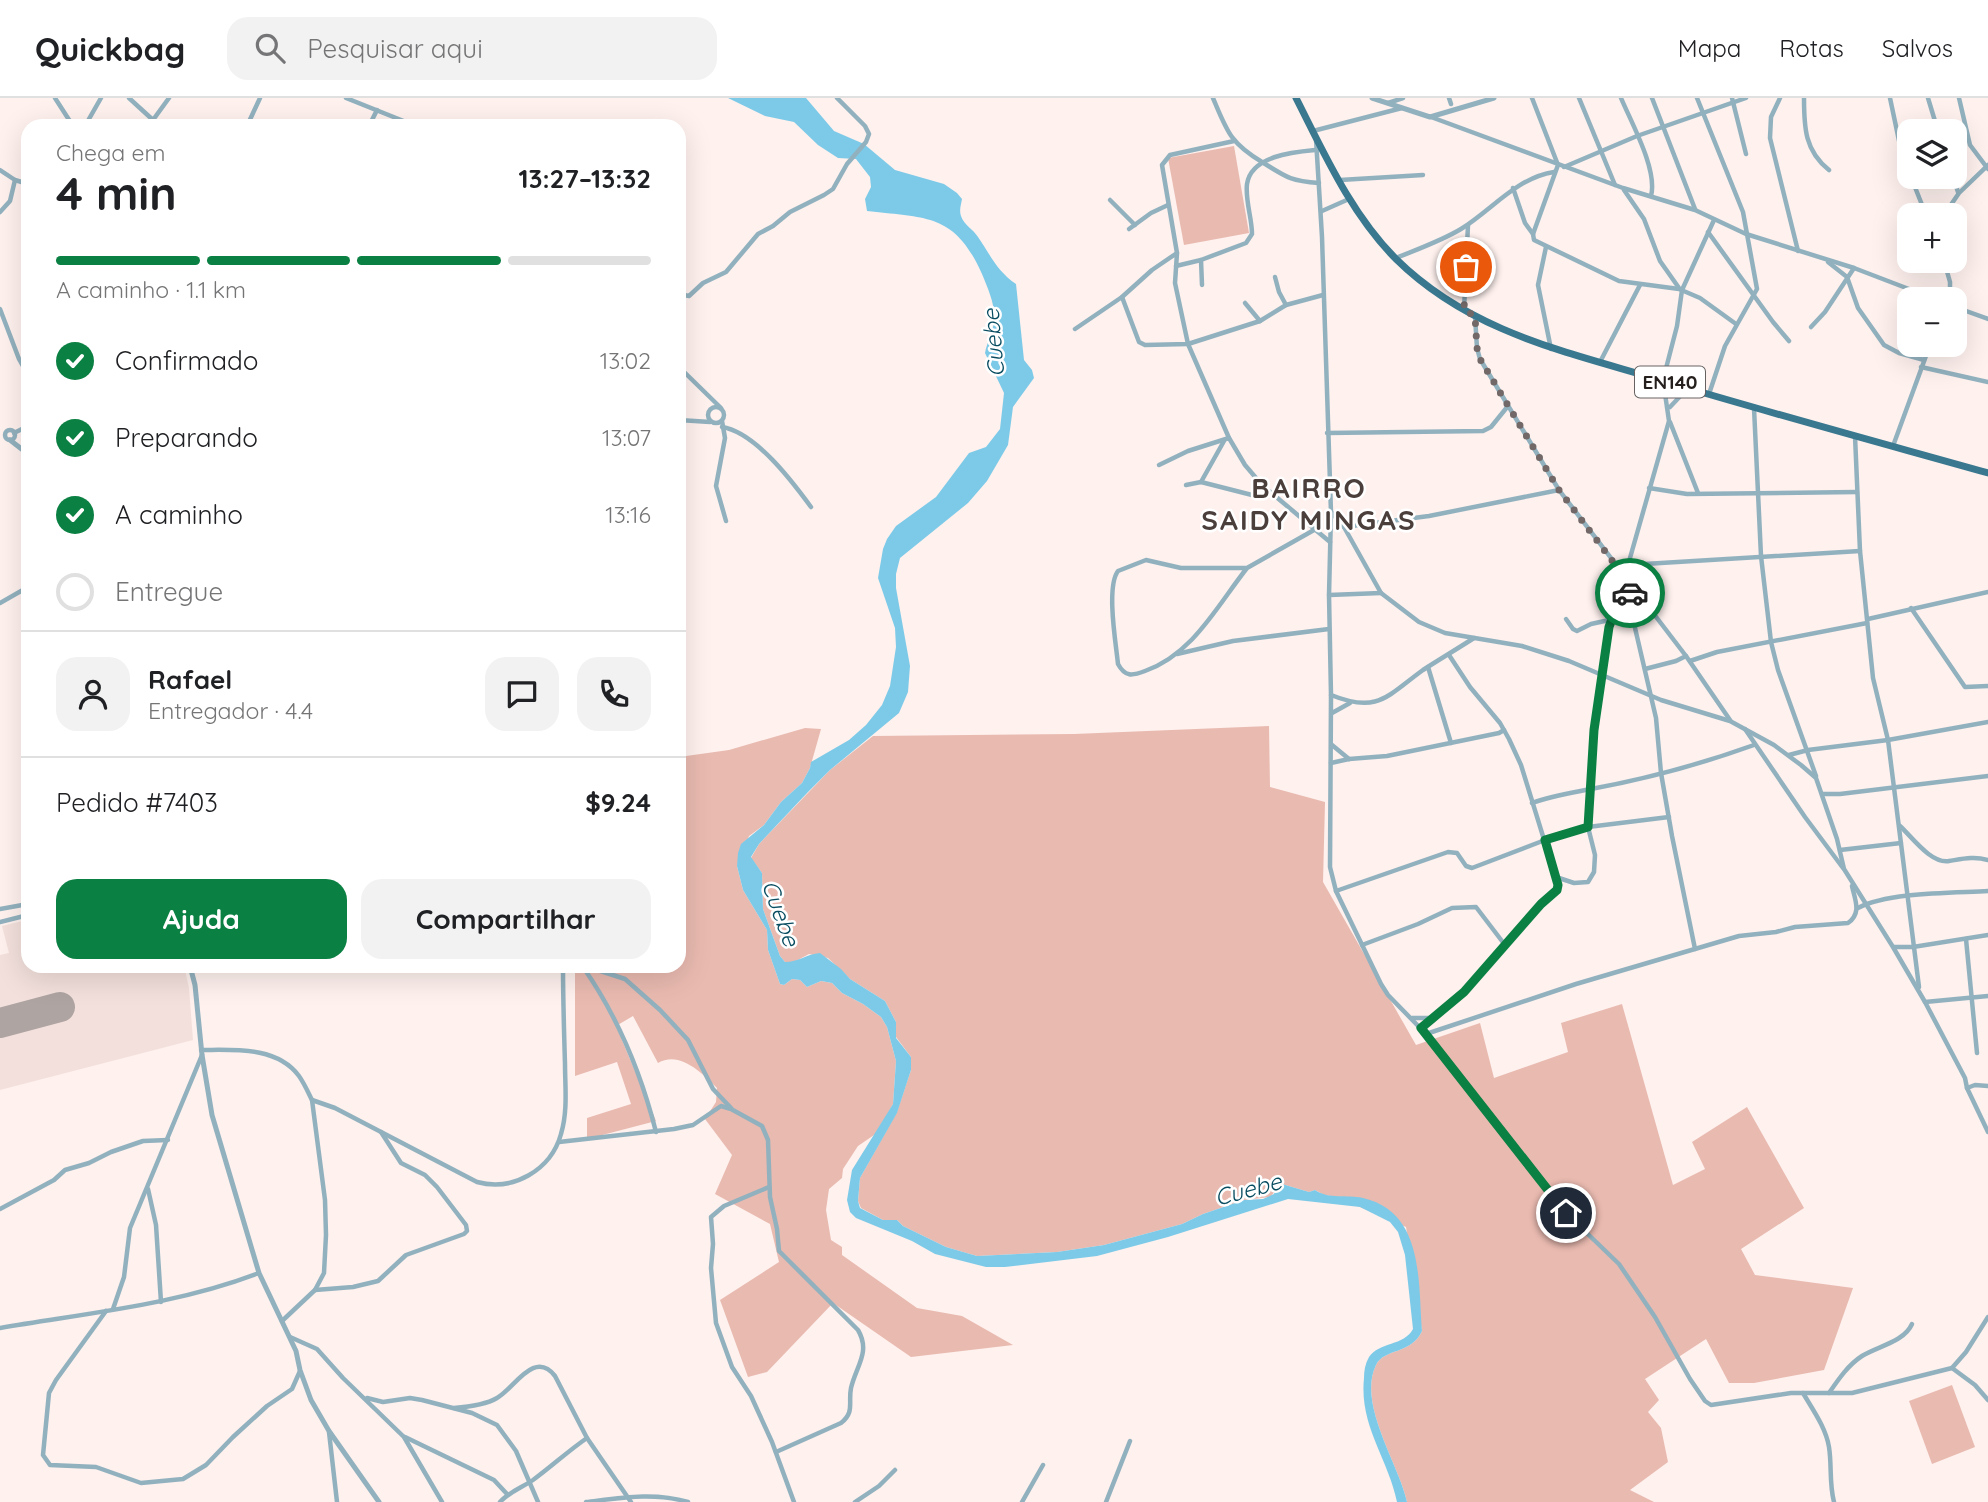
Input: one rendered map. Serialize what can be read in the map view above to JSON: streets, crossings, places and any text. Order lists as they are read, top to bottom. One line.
{"streets":{"main road":["EN140"]},"districts":["BAIRRO SAIDY MINGAS"],"water":["Cuebe"],"page":{"header":"Quickbag","search":"Pesquisar aqui","nav":["Mapa","Rotas","Salvos"],"map_buttons":["+","−"],"heading":["4 min","Chega em","13:27–13:32"],"panel":["Rafael","Entregador · 4.4","Pedido #7403","$9.24"],"bar":"A caminho · 1.1 km","list":[["Confirmado","13:02"],["Preparando","13:07"],["A caminho","13:16"],"Entregue"],"buttons":["Ajuda","Compartilhar"]}}
